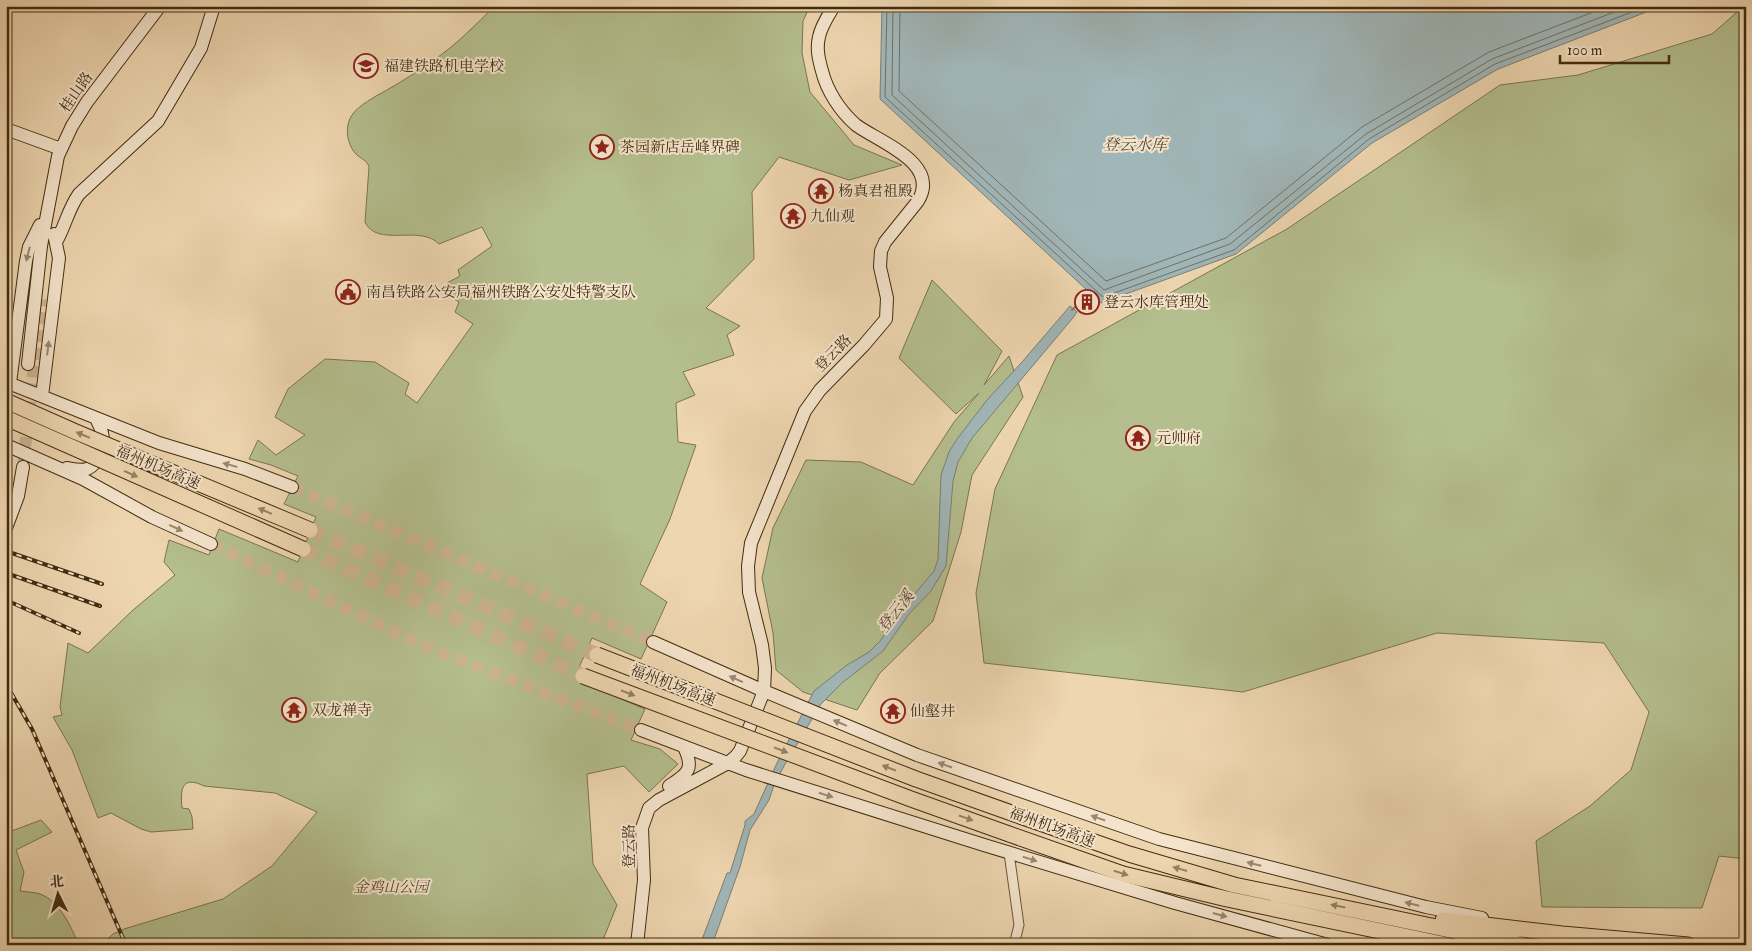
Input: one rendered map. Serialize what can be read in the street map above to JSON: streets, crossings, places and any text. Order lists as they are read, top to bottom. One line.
{"streets":{"highway":["福州机场高速"],"main road":["桂山路","登云路"]},"water":["登云水库","登云溪"],"parks":["金鸡山公园"],"places":{"school or university":["福建铁路机电学校"],"place":["茶园新店岳峰界碑"],"temple":["杨真君祖殿","九仙观","元帅府","双龙禅寺","仙壑井"],"public building":["南昌铁路公安局福州铁路公安处特警支队"],"building":["登云水库管理处"]},"scale_bar":"100 m","north":"top"}
